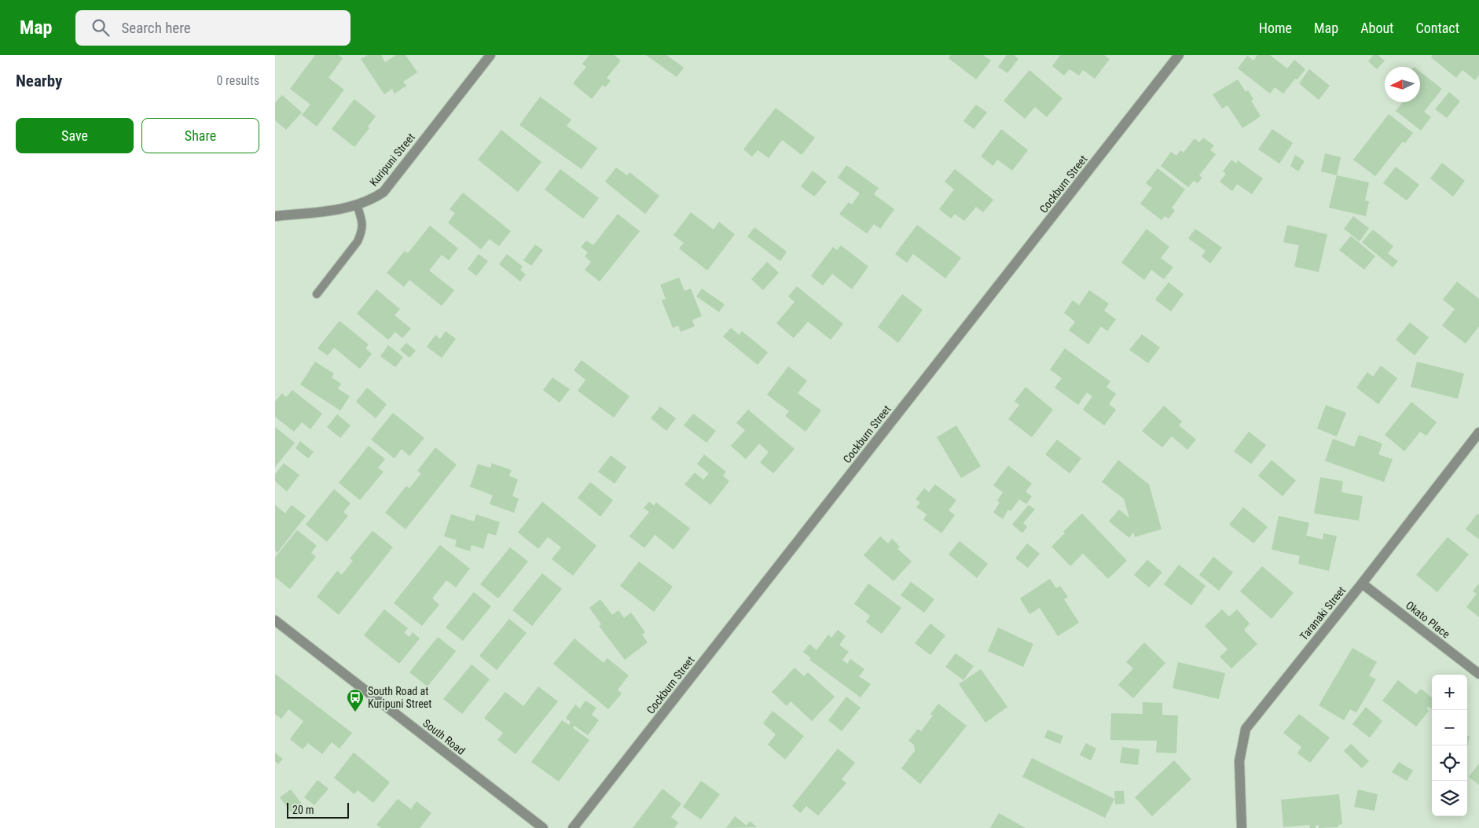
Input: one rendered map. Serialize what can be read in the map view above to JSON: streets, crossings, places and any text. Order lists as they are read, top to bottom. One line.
{"streets":{"street":["Kuripuni Street","Cockburn Street","Taranaki Street","Okato Place","South Road"]},"crossings":[["Taranaki Street","Okato Place"]],"places":{"bus stop":["South Road at Kuripuni Street"]},"scale_bar":"20 m","north":"left","page":{"header":"Map","search":"Search here","nav":["Home","Map","About","Contact"],"heading":["Nearby","0 results"],"buttons":["Save","Share"],"map_buttons":["+","−"],"scale":"20 m"}}
